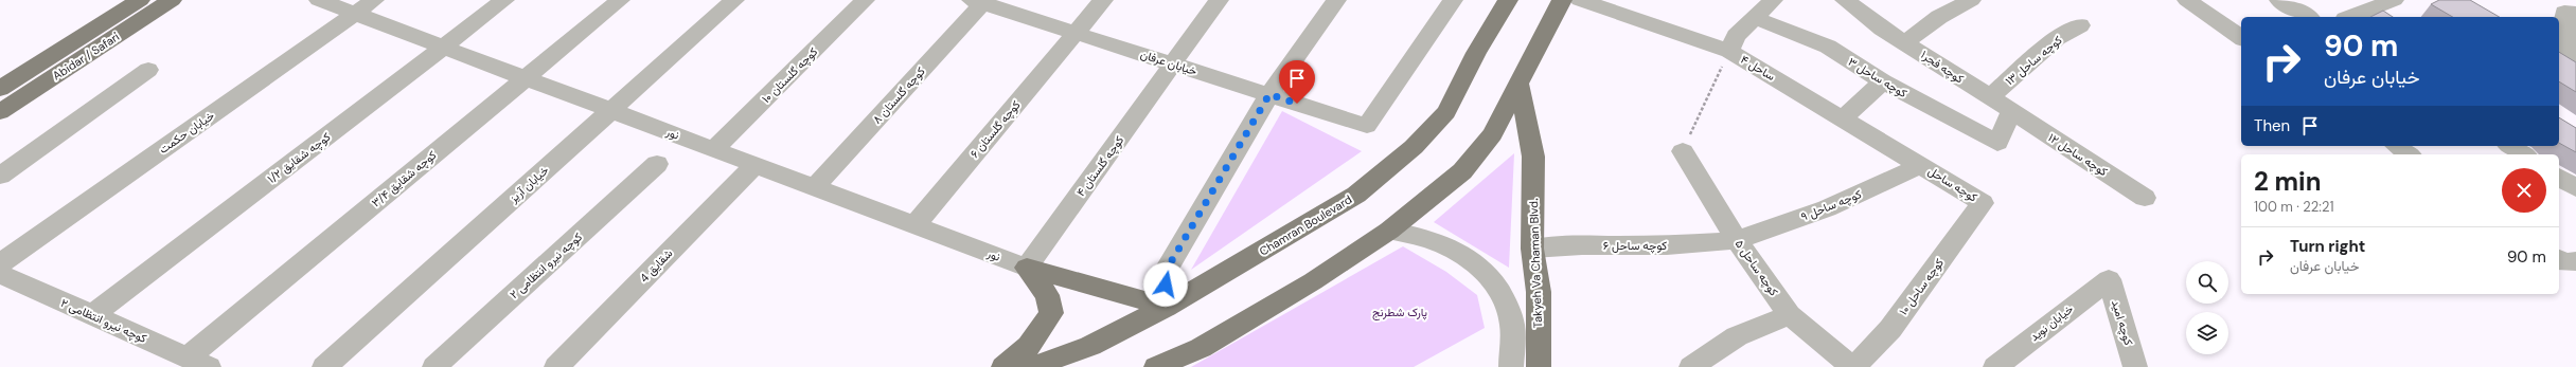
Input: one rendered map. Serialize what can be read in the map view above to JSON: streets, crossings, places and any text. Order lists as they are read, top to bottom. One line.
{"streets":{"main road":["Abidar / Safari","Chamran Boulevard","Takyeh Va Chaman Blvd."],"street":["کوچه ساحل ۱۳","خیابان عرفان","کوچه فجر۱","ساحل ۴","کوچه گلستان ۱۰","کوچه ساحل ۳","کوچه گلستان ۸","کوچه گلستان ۶","خیابان حکمت","نور","کوچه ساحل ۱۲","کوچه شقایق ۱/۲","کوچه گلستان ۴","کوچه شقایق ۳/۴","خیابان آریز","کوچه ساحل","کوچه ساحل ۹","کوچه ساحل ۶","کوچه نیرو انتظامی ۲","شقایق 4","کوچه ساحل ۵","کوچه ساحل ۱۰","خیابان نوید","کوچه امید"]},"crossings":[["کوچه ساحل ۱۳","کوچه فجر۱"],["خیابان عرفان","کوچه گلستان ۸"],["خیابان عرفان","کوچه گلستان ۶"],["خیابان عرفان","کوچه گلستان ۴"],["کوچه فجر۱","کوچه ساحل ۳"],["کوچه فجر۱","کوچه ساحل ۱۲"],["ساحل ۴","کوچه ساحل"],["ساحل ۴","کوچه ساحل ۹"],["کوچه گلستان ۱۰","نور"],["کوچه ساحل ۳","کوچه ساحل ۱۲"],["کوچه گلستان ۸","نور"],["کوچه گلستان ۶","نور"],["خیابان حکمت","نور"],["نور","کوچه شقایق ۱/۲"],["نور","کوچه گلستان ۴"],["نور","کوچه شقایق ۳/۴"],["نور","خیابان آریز"],["نور","شقایق 4"],["کوچه شقایق ۱/۲","کوچه نیرو انتظامی ۲"],["کوچه شقایق ۳/۴","کوچه نیرو انتظامی ۲"],["کوچه ساحل","کوچه ساحل ۹"],["کوچه ساحل","کوچه ساحل ۱۰"],["کوچه ساحل ۹","کوچه ساحل ۶"],["کوچه ساحل ۹","کوچه ساحل ۵"],["کوچه ساحل ۶","Takyeh Va Chaman Blvd."],["کوچه ساحل ۶","کوچه ساحل ۵"],["کوچه ساحل ۵","کوچه ساحل ۱۰"],["خیابان نوید","کوچه امید"]],"parks":["پارک شطرنج"],"page":{"turn":["90 m","خیابان عرفان"],"then":"Then","heading":["2 min","100 m · 22:21"],"list":[{"name":"Turn right","note":"خیابان عرفان","value":"90 m"}]}}
